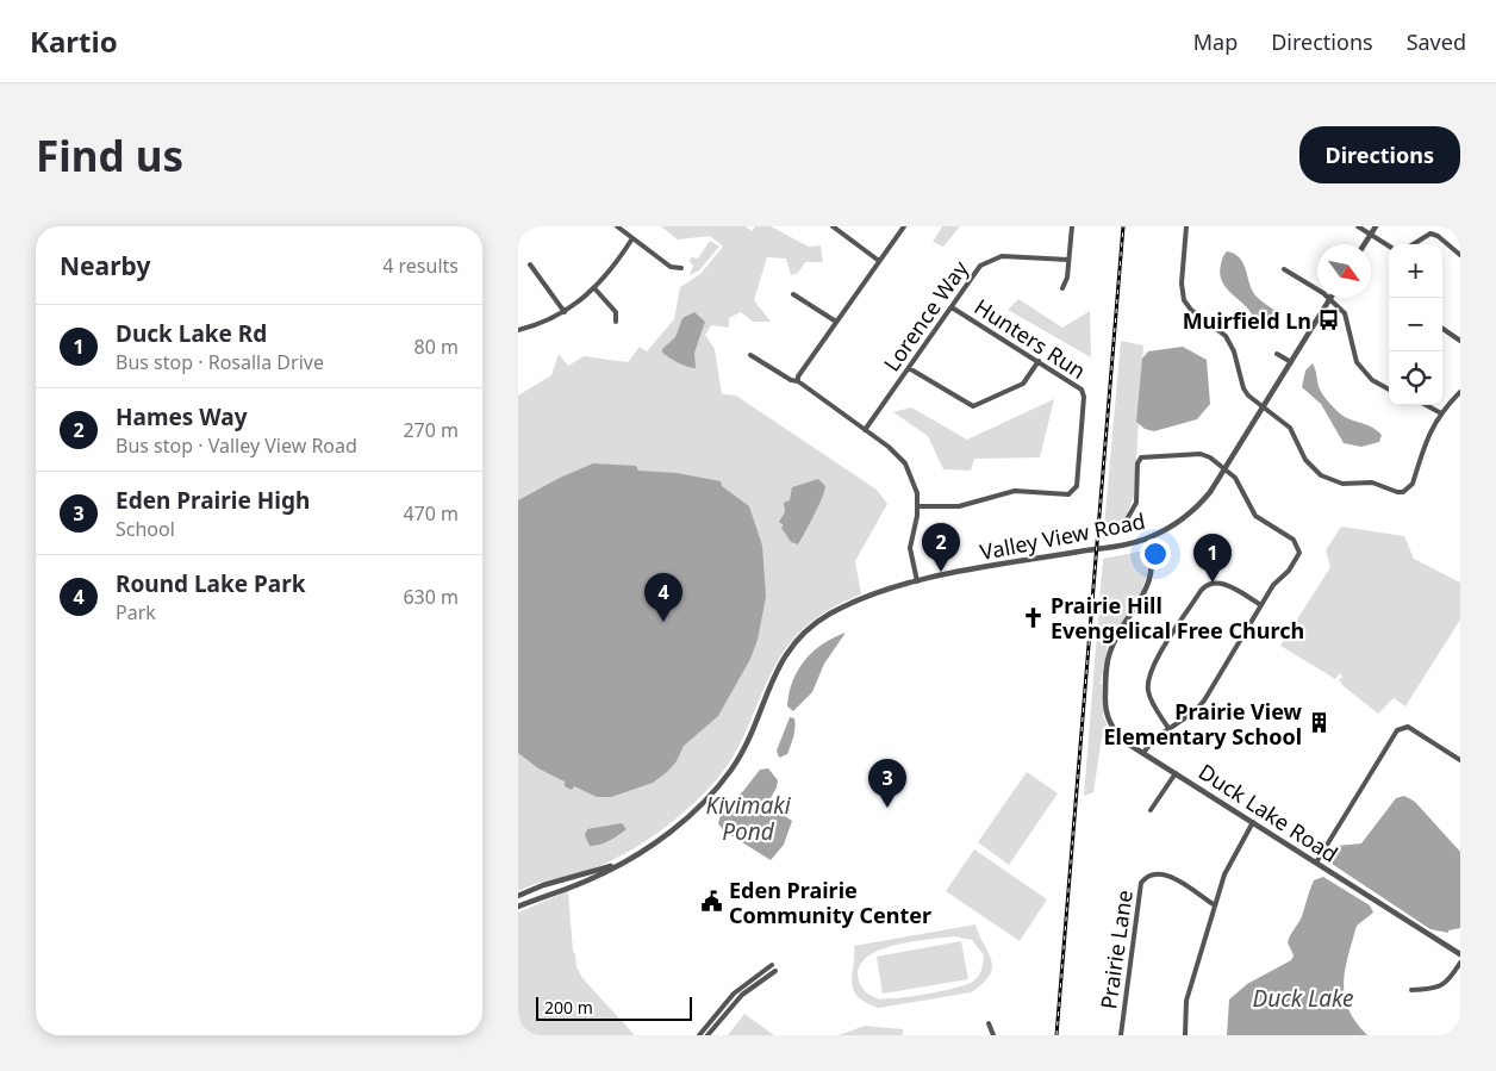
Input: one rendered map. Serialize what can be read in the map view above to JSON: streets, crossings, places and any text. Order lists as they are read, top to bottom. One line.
{"streets":{"street":["Lorence Way","Hunters Run","Valley View Road","Duck Lake Road","Prairie Lane"]},"crossings":[["Lorence Way","Hunters Run"],["Valley View Road","Duck Lake Road"]],"water":["Kivimaki Pond","Duck Lake"],"places":{"bus stop":["Muirfield Ln"],"church":["Prairie Hill Evengelical Free Church"],"building":["Prairie View Elementary School"],"public building":["Eden Prairie Community Center"]},"scale_bar":"200 m","north":"bottom right","page":{"header":"Kartio","nav":["Map","Directions","Saved"],"buttons":"Directions","title":"Find us","heading":["Nearby","4 results"],"map_buttons":["+","−"],"list":[{"mark":"1","name":"Duck Lake Rd","note":"Bus stop · Rosalla Drive","value":"80 m"},{"mark":"2","name":"Hames Way","note":"Bus stop · Valley View Road","value":"270 m"},{"mark":"3","name":"Eden Prairie High","note":"School","value":"470 m"},{"mark":"4","name":"Round Lake Park","note":"Park","value":"630 m"}],"pins":["2","1","4","3"],"scale":"200 m"}}
